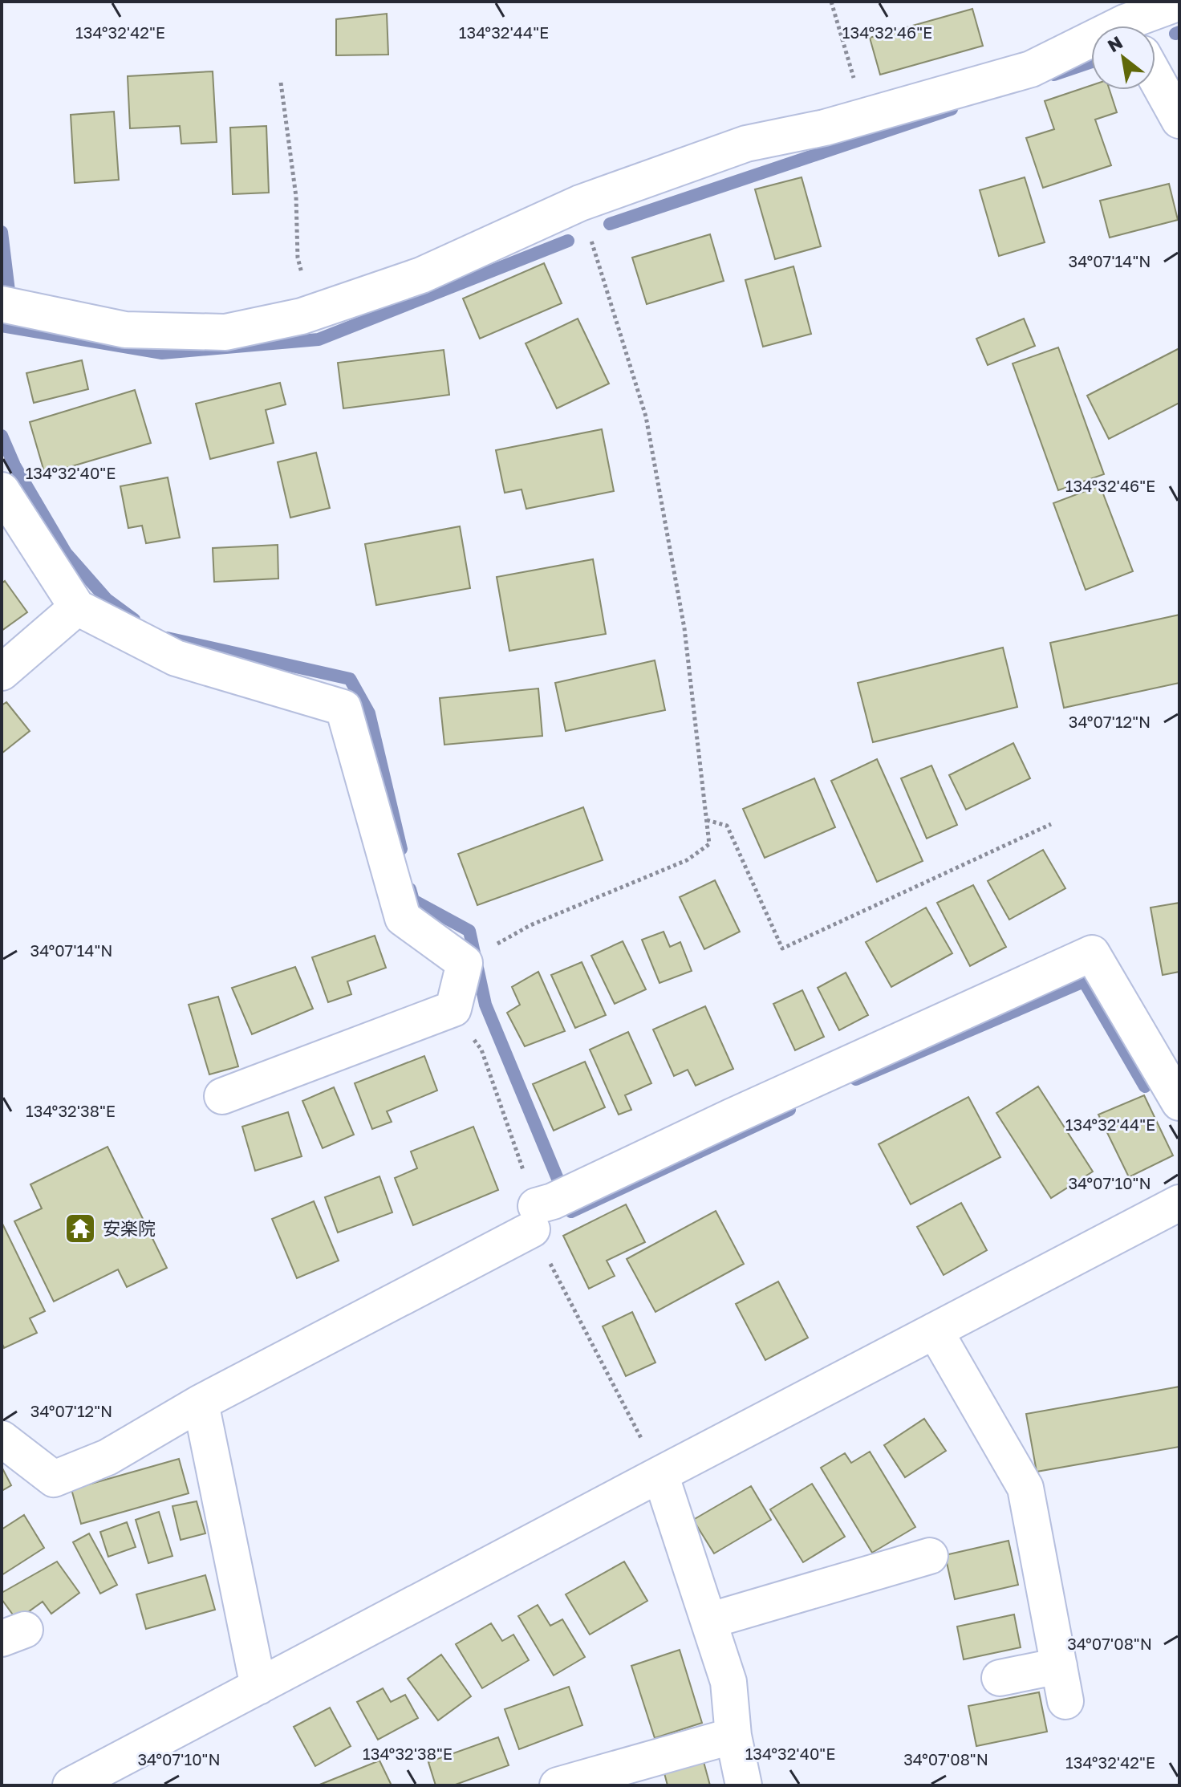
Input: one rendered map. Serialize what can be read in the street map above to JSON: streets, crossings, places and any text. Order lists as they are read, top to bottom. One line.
{"places":{"temple":["安楽院"]},"north":"top left","coordinates":["134°32'42\"E","134°32'44\"E","134°32'46\"E","34°07'14\"N","134°32'40\"E","34°07'12\"N","134°32'38\"E","34°07'10\"N","34°07'08\"N"]}
